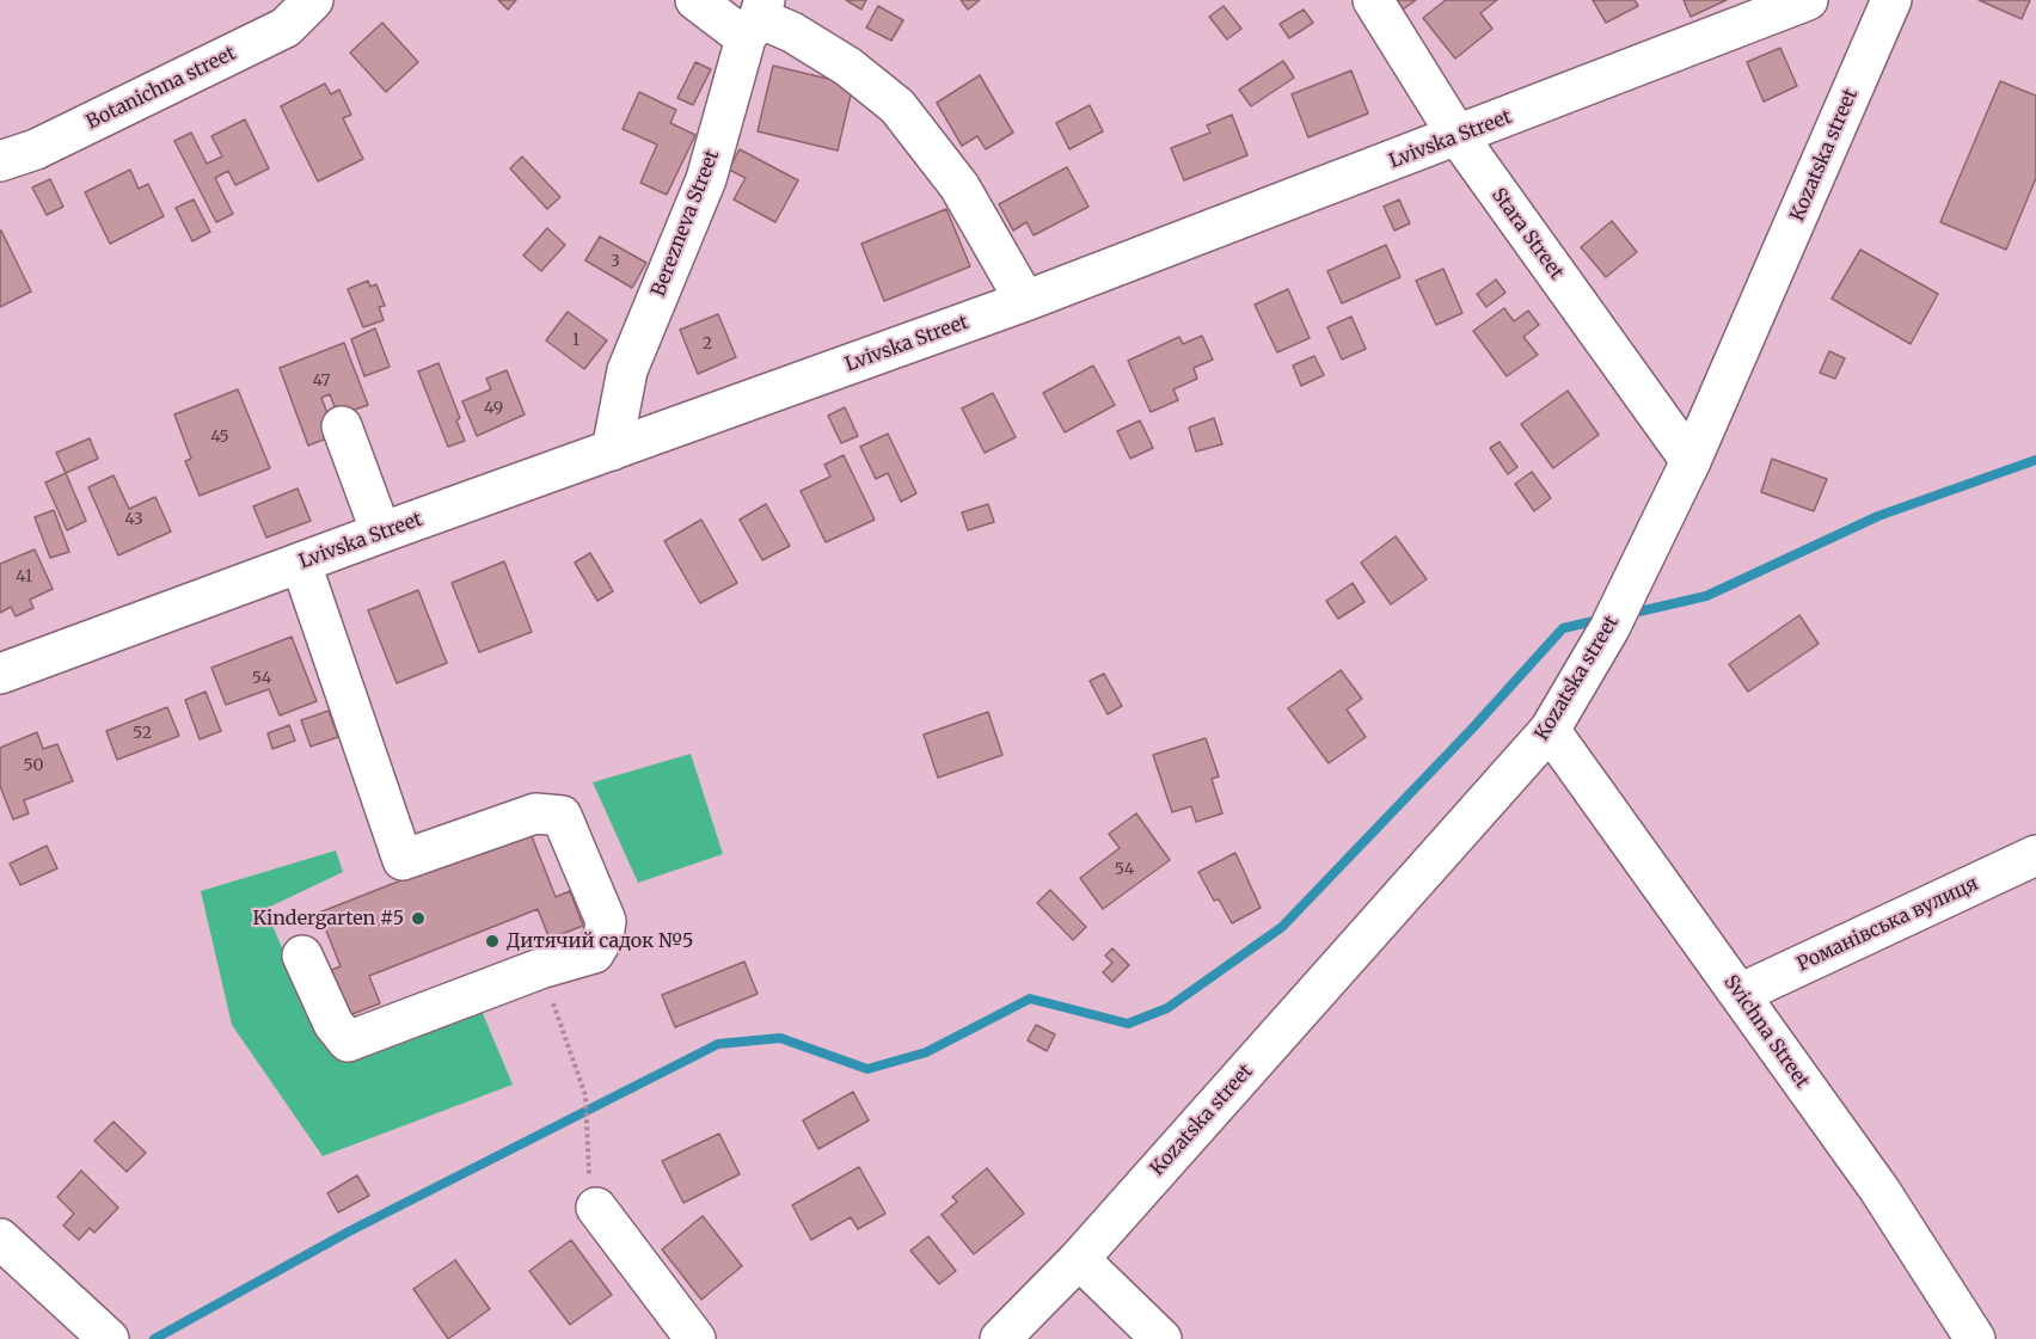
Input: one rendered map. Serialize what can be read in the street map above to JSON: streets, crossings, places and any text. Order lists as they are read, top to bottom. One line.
{"streets":{"street":["Botanichna street","Lvivska Street","Kozatska street","Berezneva Street","Stara Street","Романівська вулиця","Svichna Street"]},"crossings":[["Lvivska Street","Berezneva Street"],["Lvivska Street","Stara Street"],["Kozatska street","Stara Street"],["Kozatska street","Svichna Street"],["Романівська вулиця","Svichna Street"]],"places":["Kindergarten #5","Дитячий садок №5"],"house_numbers":["3","1","2","47","49","45","43","41","54","52","50","54"]}
